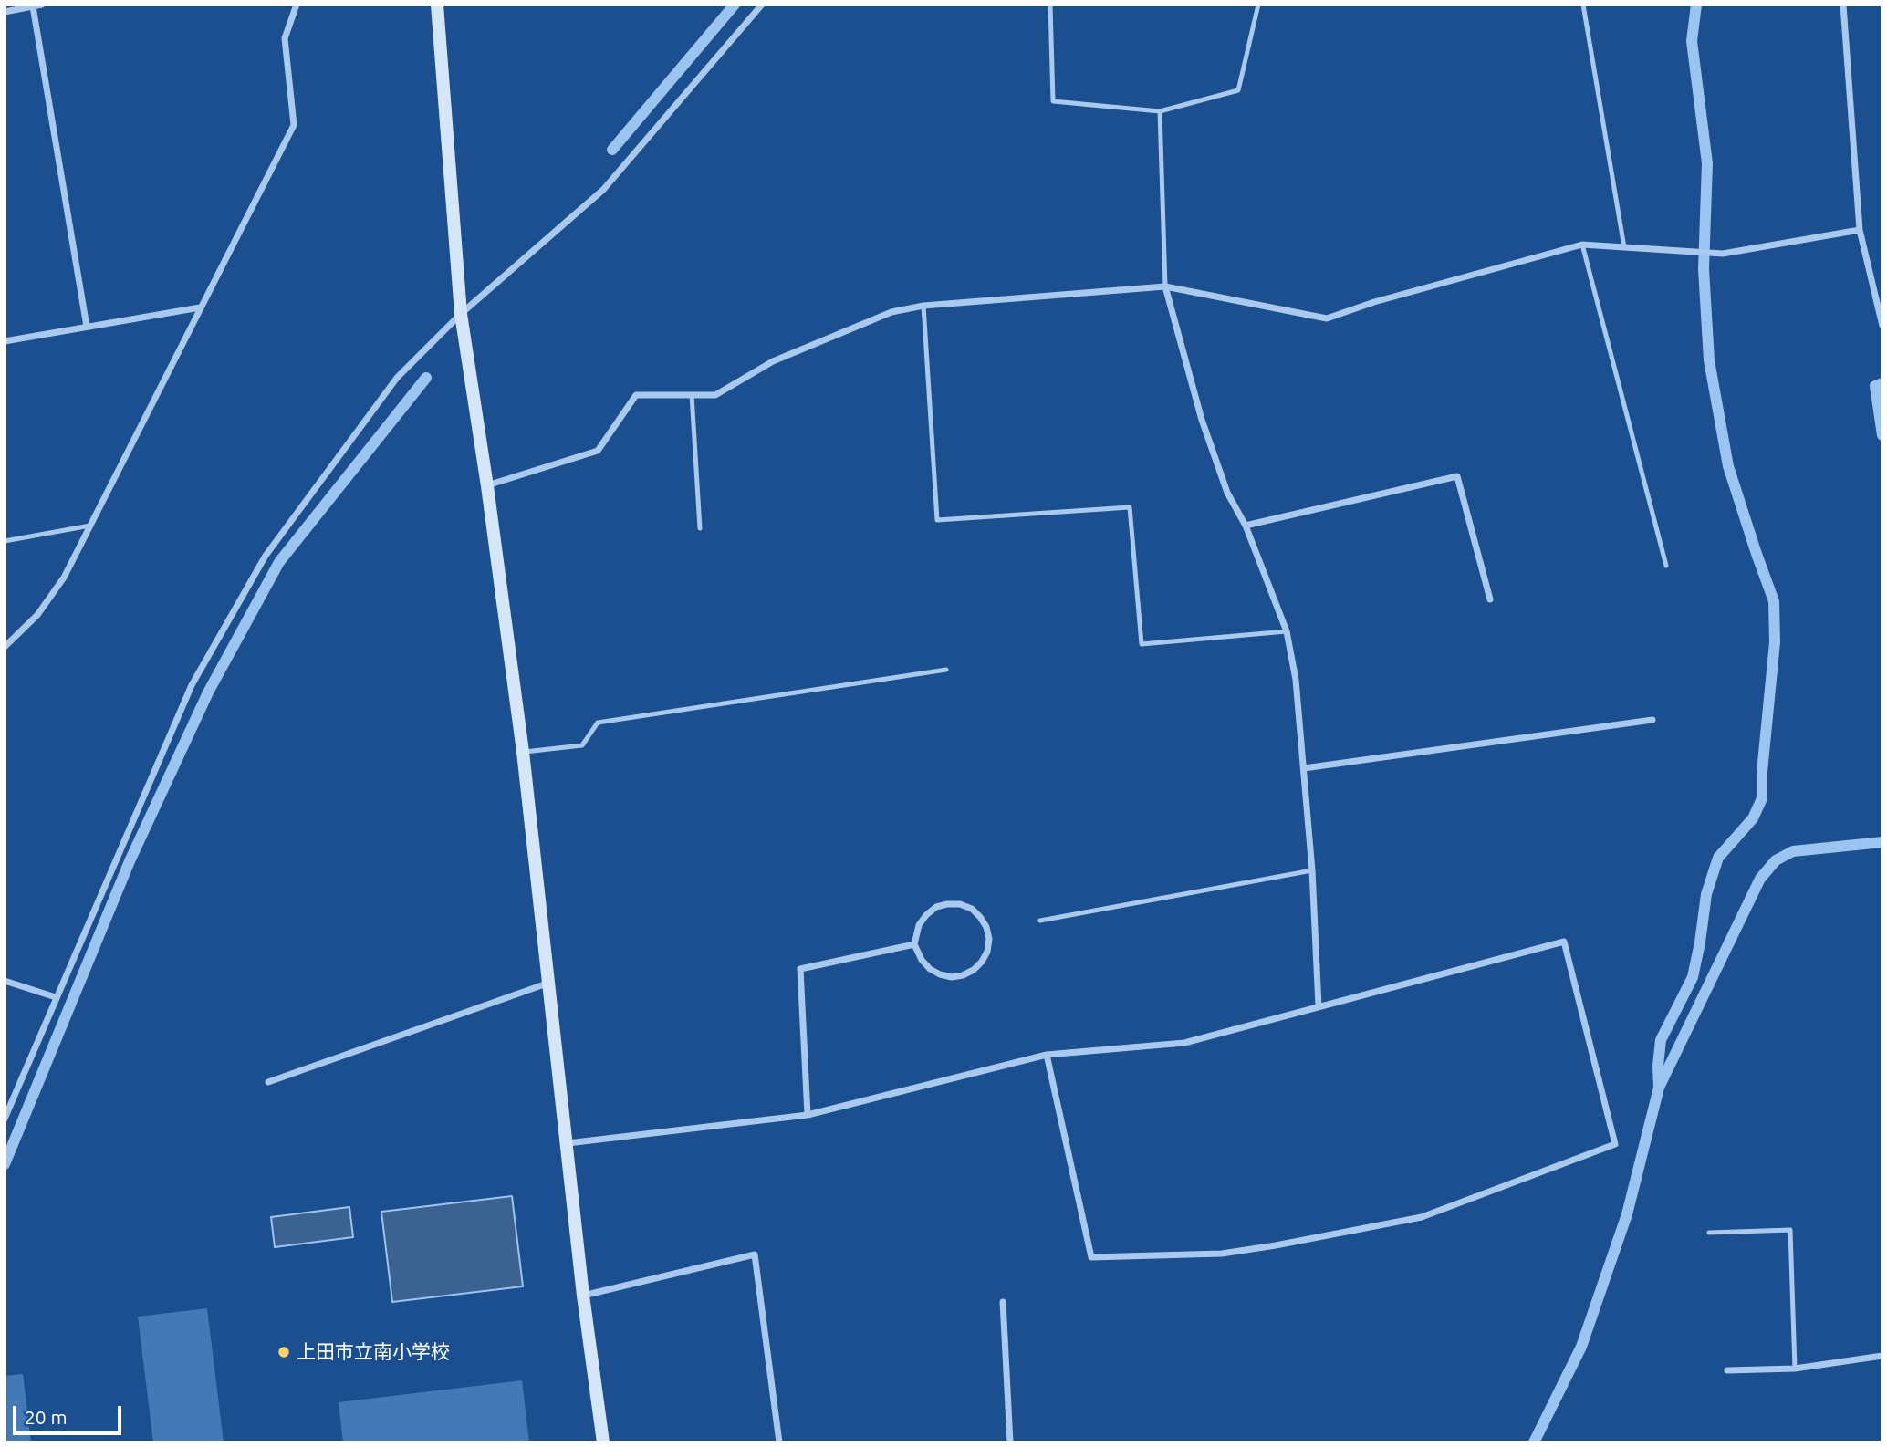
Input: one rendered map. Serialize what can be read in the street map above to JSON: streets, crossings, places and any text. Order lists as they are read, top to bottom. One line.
{"places":["上田市立南小学校"],"scale_bar":"20 m"}
